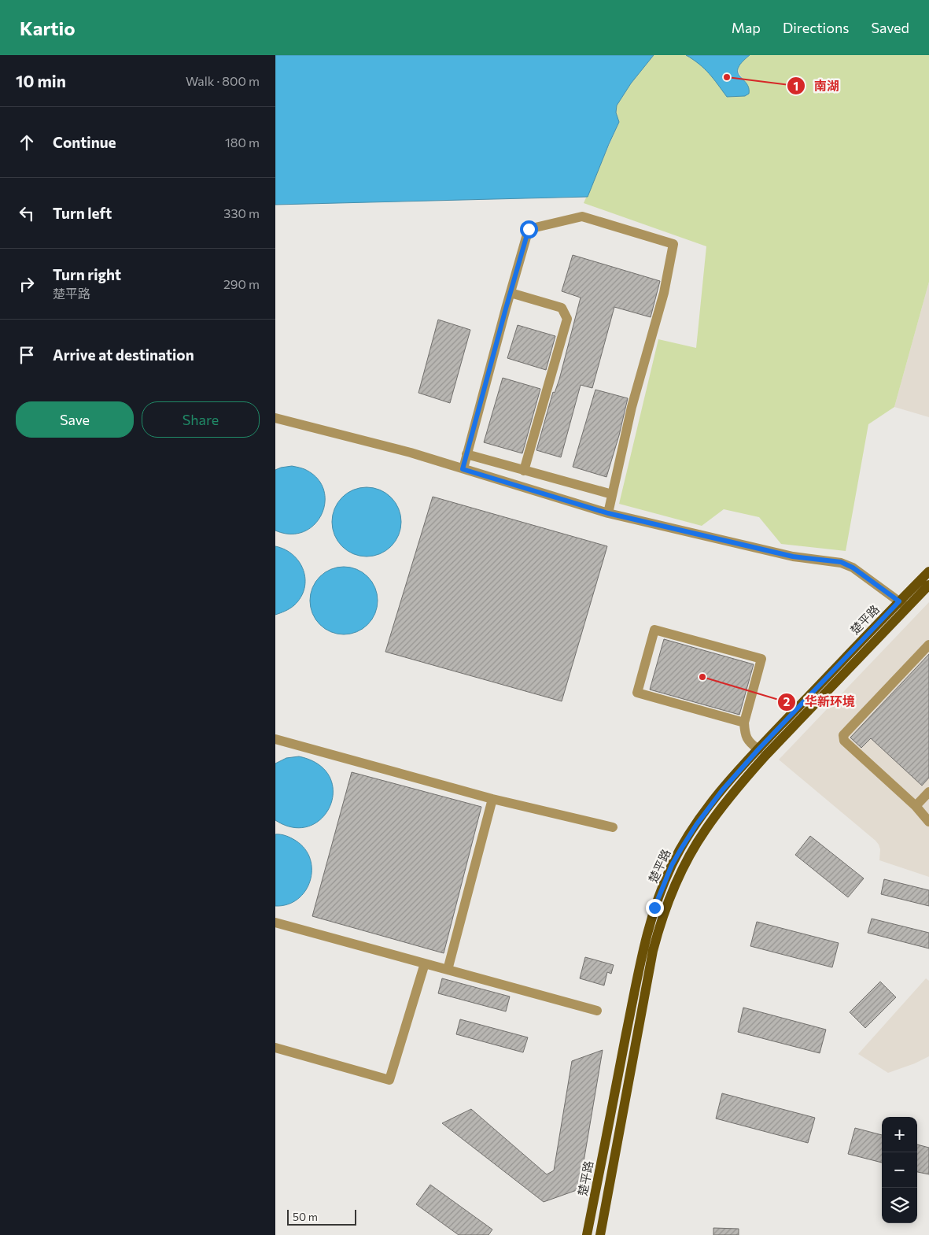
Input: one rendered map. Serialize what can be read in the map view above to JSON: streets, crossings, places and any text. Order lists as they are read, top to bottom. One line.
{"streets":{"main road":["楚平路"]},"places":["南湖","华新环境"],"scale_bar":"50 m","page":{"header":"Kartio","nav":["Map","Directions","Saved"],"heading":["10 min","Walk · 800 m"],"list":[["Continue","180 m"],["Turn left","330 m"],["Turn right","楚平路","290 m"],"Arrive at destination"],"buttons":["Save","Share"],"map_buttons":["+","−"],"scale":"50 m"}}
